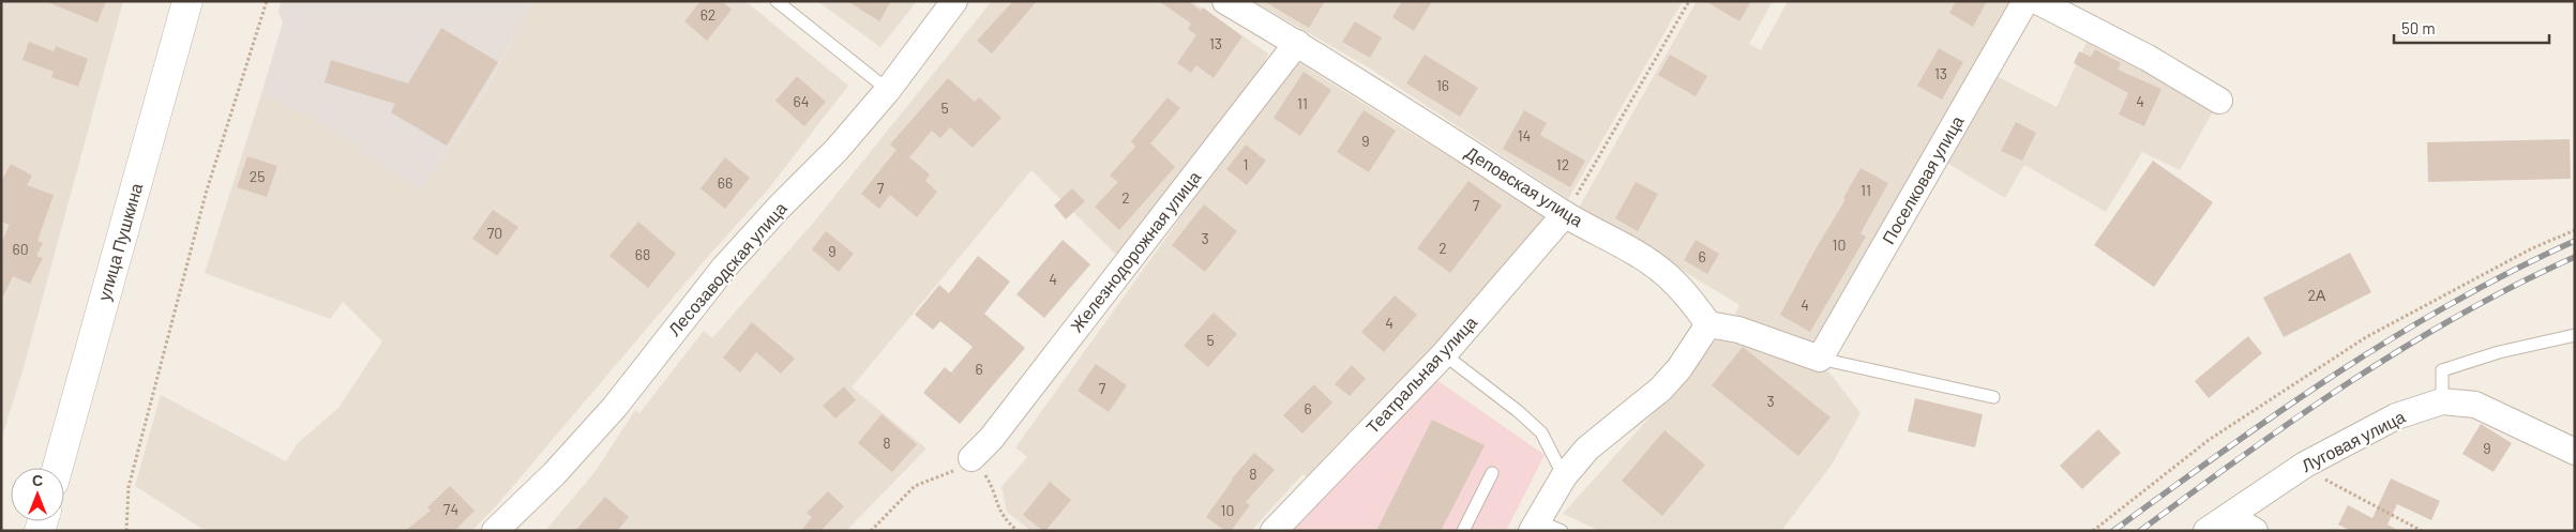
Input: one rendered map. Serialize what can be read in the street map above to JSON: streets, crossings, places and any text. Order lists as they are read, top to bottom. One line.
{"streets":{"street":["Поселковая улица","Деповская улица","улица Пушкина","Железнодорожная улица","Лесозаводская улица","Театральная улица","Луговая улица"]},"crossings":[["Деповская улица","Железнодорожная улица"],["Деповская улица","Театральная улица"]],"house_numbers":["62","13","13","16","64","4","11","5","14","9","1","12","25","66","7","11","2","7","70","3","10","2","60","9","68","6","4","2А","4","4","5","6","7","3","6","8","9","8","74","10"],"scale_bar":"50 m","north":"top"}
